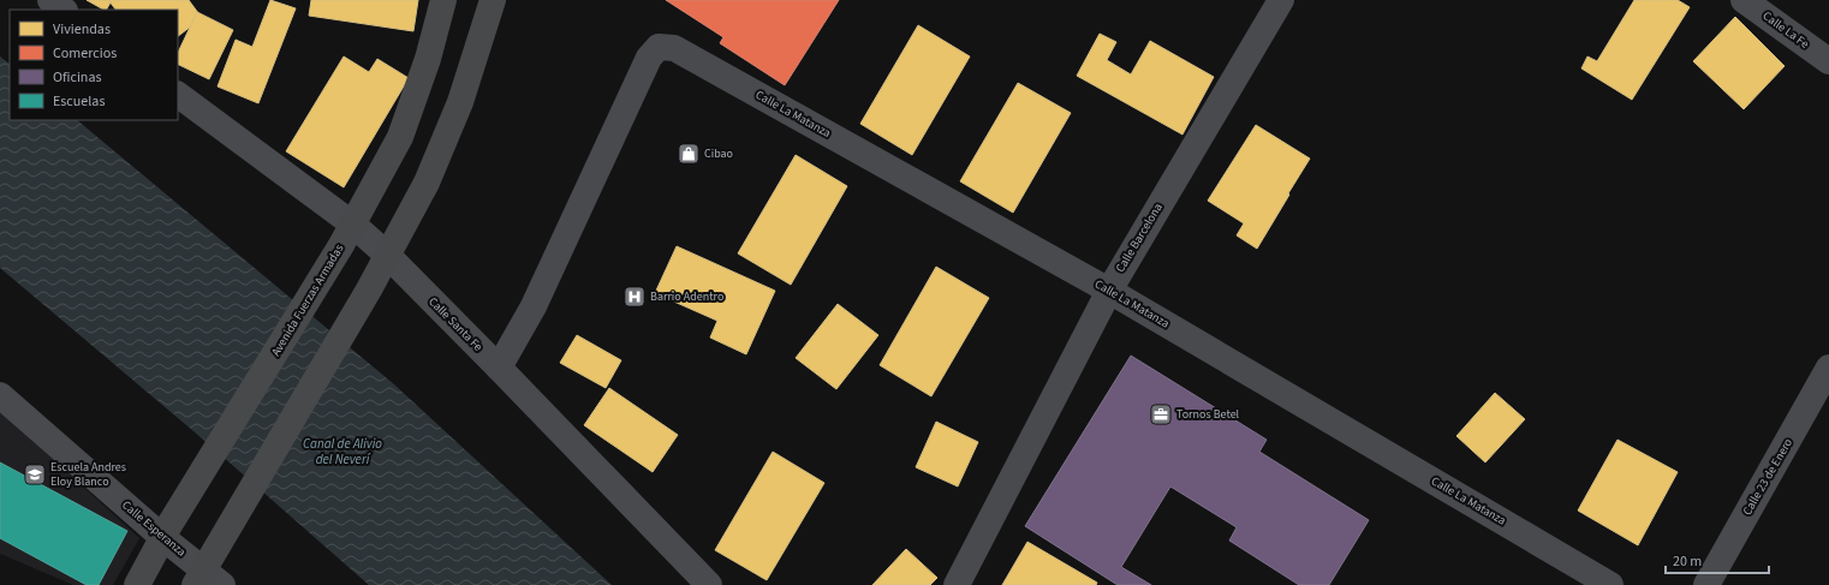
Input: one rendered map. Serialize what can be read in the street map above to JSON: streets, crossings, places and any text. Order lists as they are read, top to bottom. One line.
{"streets":{"street":["Calle La Fe","Calle La Matanza","Calle Barcelona","Avenida Fuerzas Armadas","Calle Santa Fe","Calle 23 de Enero","Calle Esperanza"]},"crossings":[["Calle La Matanza","Calle Barcelona"],["Calle La Matanza","Calle Santa Fe"],["Avenida Fuerzas Armadas","Calle Santa Fe"],["Avenida Fuerzas Armadas","Calle Esperanza"]],"water":["Canal de Alivio del Neverí"],"places":{"shop":["Cibao"],"hospital":["Barrio Adentro"],"office":["Tornos Betel"],"school or university":["Escuela Andres Eloy Blanco"]},"legend":["Viviendas","Comercios","Oficinas","Escuelas"],"scale_bar":"20 m"}
